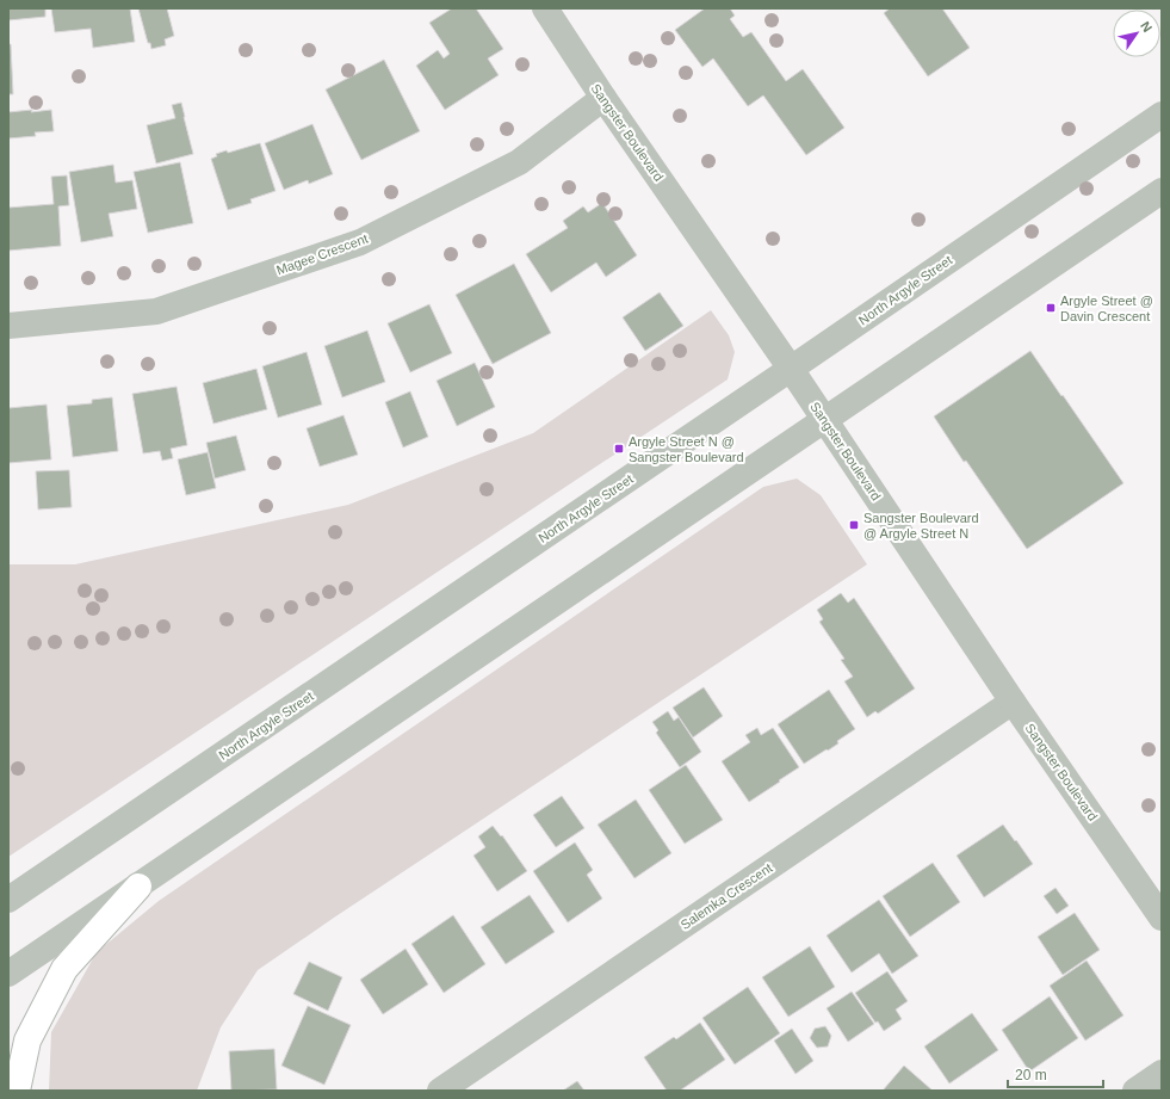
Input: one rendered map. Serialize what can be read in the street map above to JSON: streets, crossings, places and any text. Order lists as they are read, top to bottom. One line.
{"streets":{"street":["Sangster Boulevard","Magee Crescent","North Argyle Street","Salemka Crescent"]},"crossings":[["Sangster Boulevard","Magee Crescent"],["Sangster Boulevard","North Argyle Street"],["Sangster Boulevard","Salemka Crescent"]],"places":{"transit":["Argyle Street @ Davin Crescent","Argyle Street N @ Sangster Boulevard","Sangster Boulevard @ Argyle Street N"]},"scale_bar":"20 m","north":"top right"}
